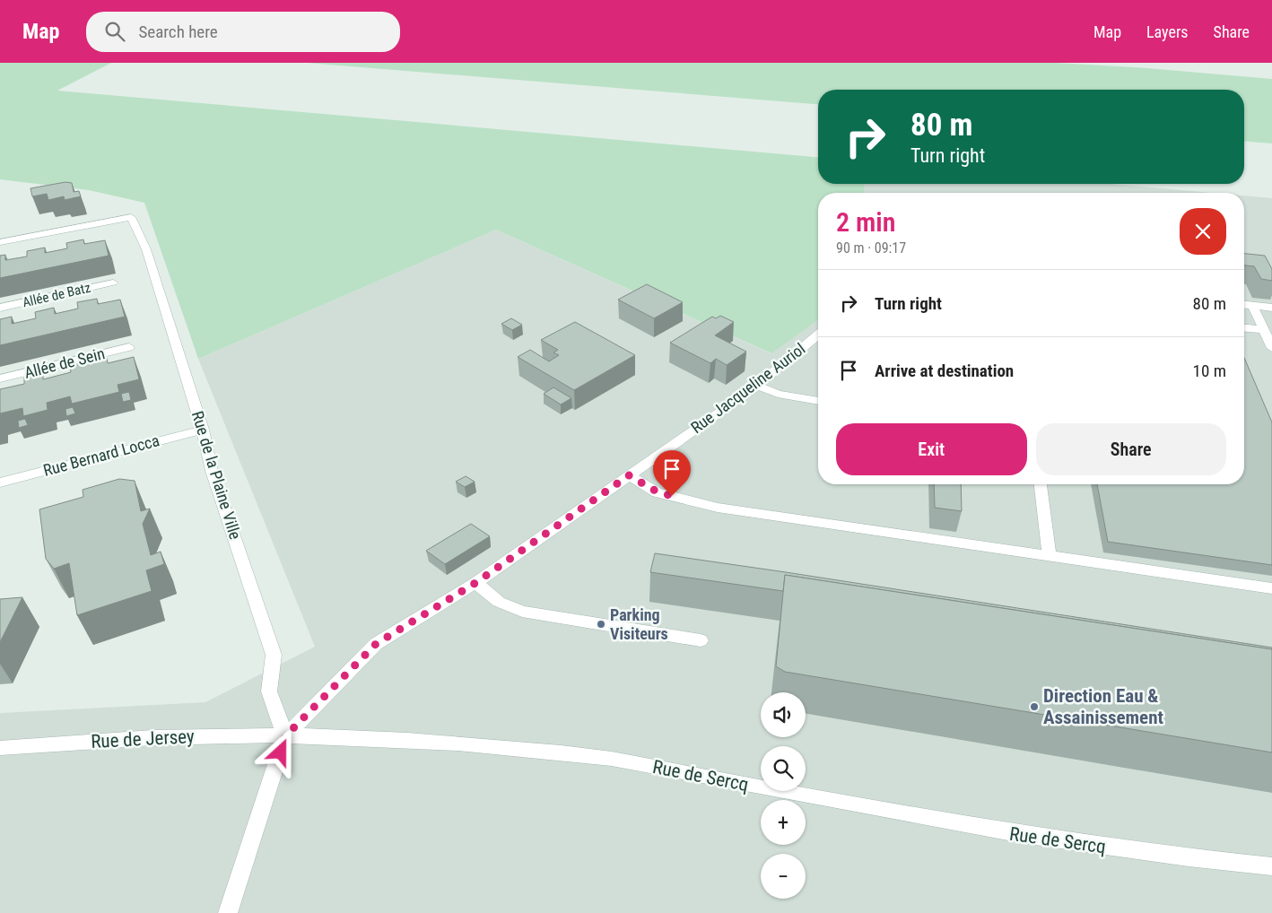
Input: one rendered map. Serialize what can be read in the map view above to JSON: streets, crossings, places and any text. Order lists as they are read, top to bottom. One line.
{"streets":{"street":["Allée de Batz","Allée de Sein","Rue Jacqueline Auriol","Rue Bernard Locca","Rue de la Plaine Ville","Rue de Jersey","Rue de Sercq"]},"crossings":[["Rue Jacqueline Auriol","Rue de la Plaine Ville"],["Rue Jacqueline Auriol","Rue de Jersey"],["Rue Jacqueline Auriol","Rue de Sercq"],["Rue Bernard Locca","Rue de la Plaine Ville"],["Rue de la Plaine Ville","Rue de Jersey"],["Rue de la Plaine Ville","Rue de Sercq"],["Rue de Jersey","Rue de Sercq"]],"places":["Parking Visiteurs","Direction Eau & Assainissement"],"page":{"header":"Map","search":"Search here","nav":["Map","Layers","Share"],"turn":["80 m","Turn right"],"heading":["2 min","90 m · 09:17"],"list":[{"name":"Turn right","value":"80 m"},{"name":"Arrive at destination","value":"10 m"}],"buttons":["Exit","Share"],"map_buttons":["+","−"]}}
